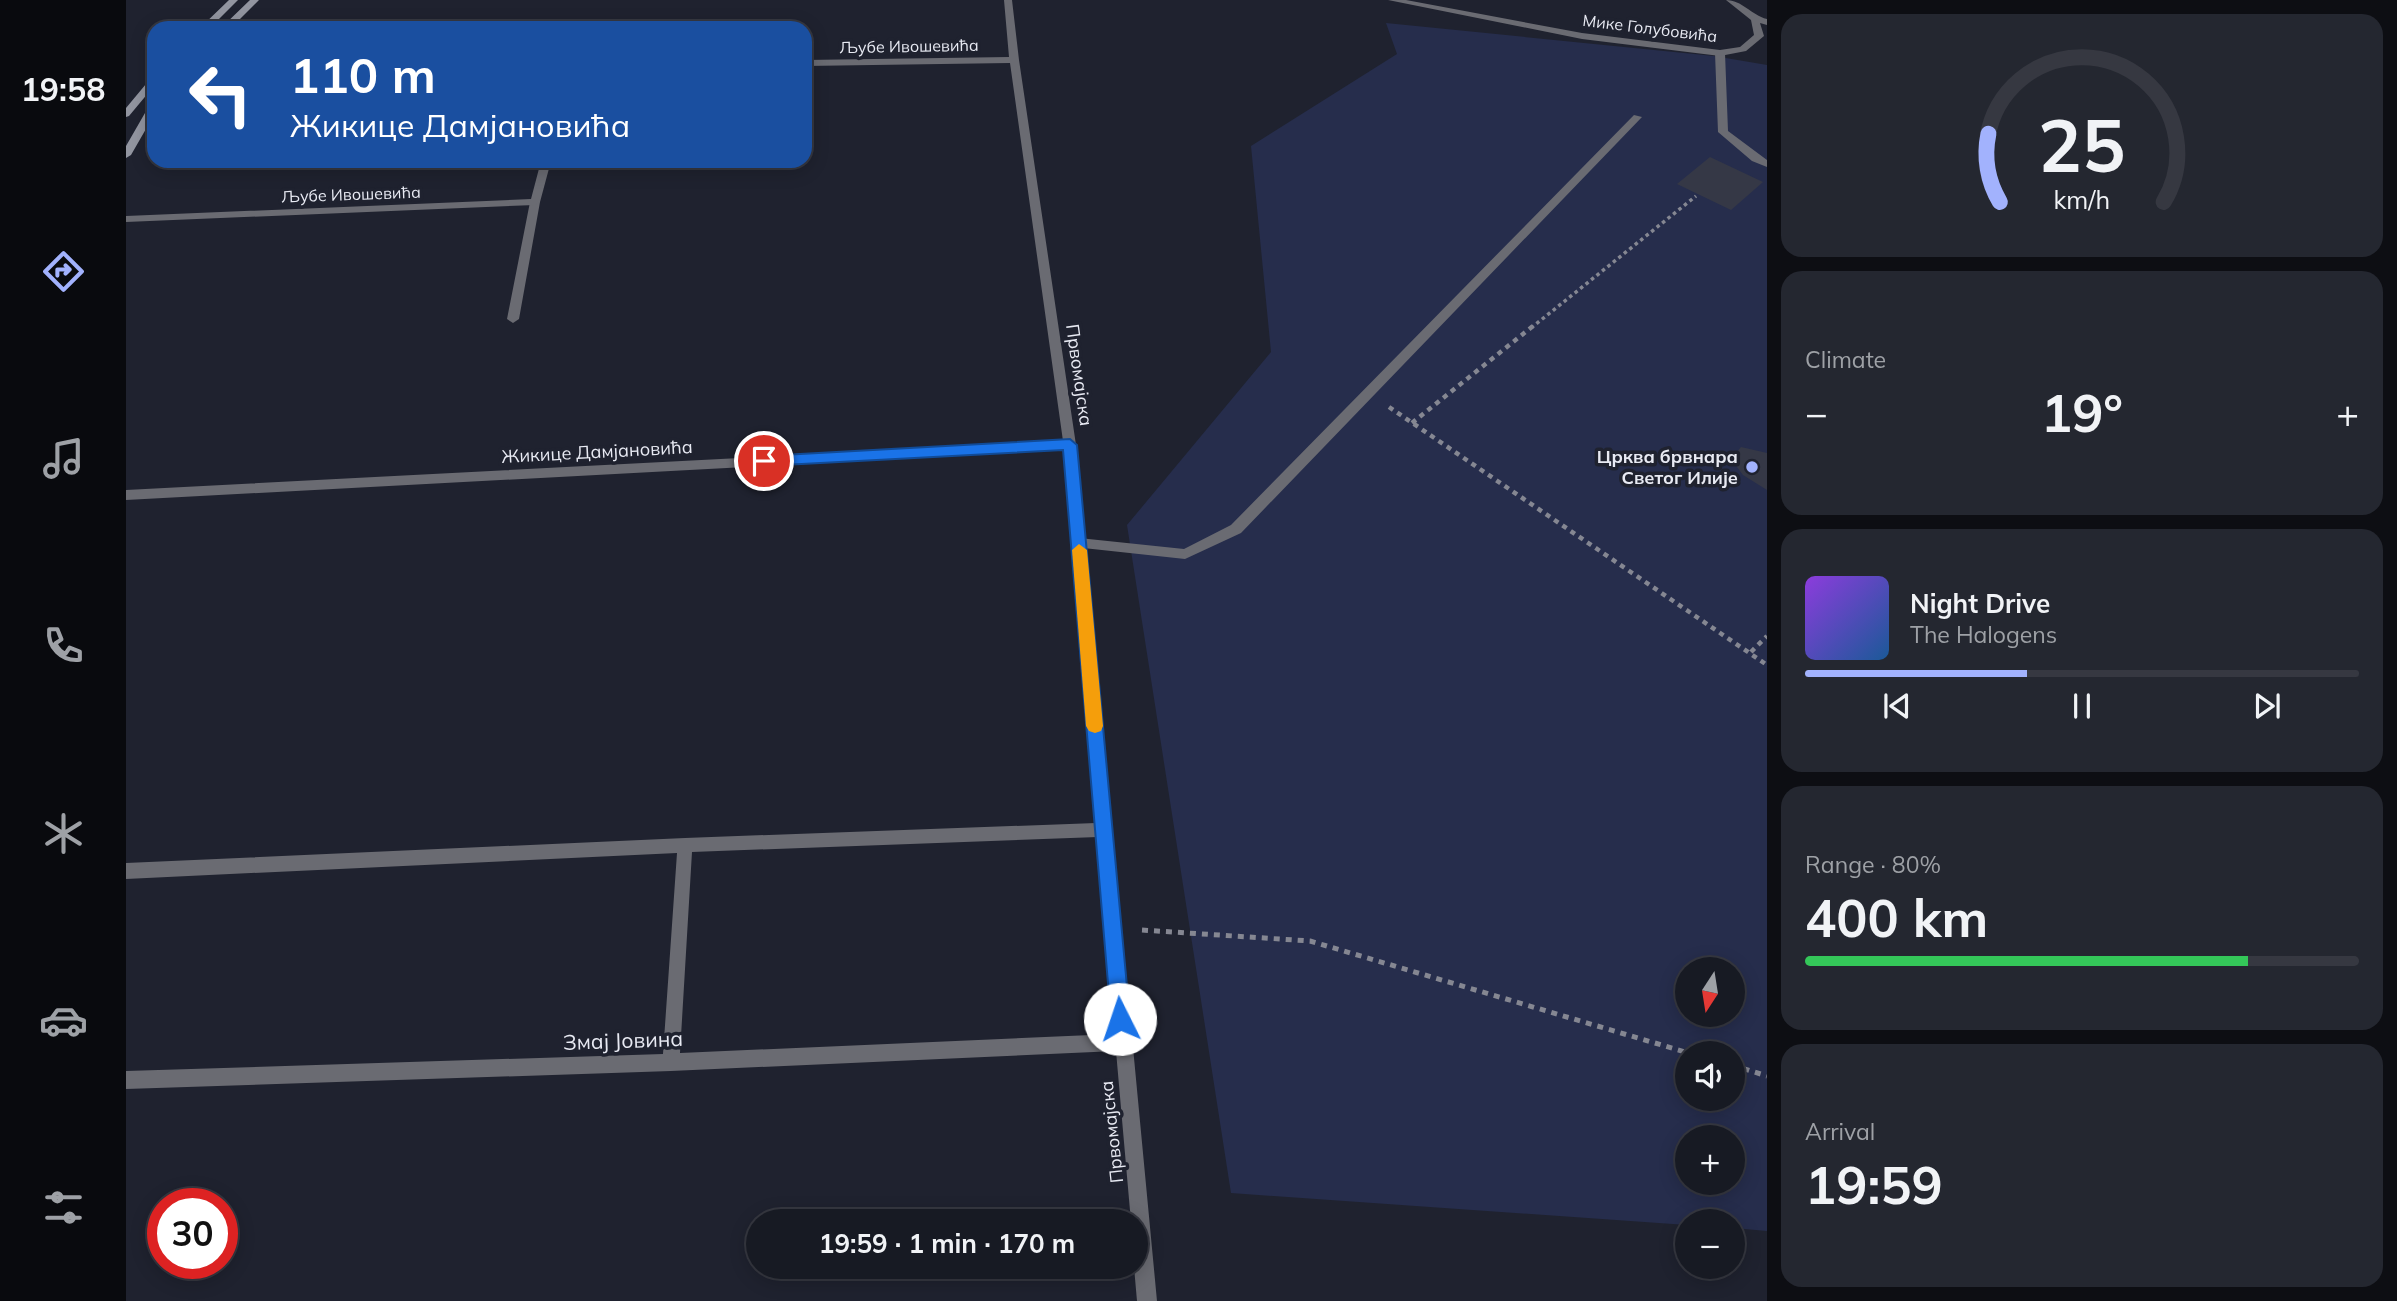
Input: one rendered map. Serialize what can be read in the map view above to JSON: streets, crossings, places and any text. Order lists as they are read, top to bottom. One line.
{"streets":{"street":["Мике Голубовића","Љубе Ивошевића","Првомајска","Жикице Дамјановића","Змај Јовина"]},"crossings":[["Љубе Ивошевића","Првомајска"],["Првомајска","Жикице Дамјановића"],["Првомајска","Змај Јовина"]],"places":["Црква брвнара Светог Илије"],"north":"bottom","page":{"tabs":"19:58","turn":["110 m","Жикице Дамјановића"],"tile":["Climate",["Range · 80%","400 km"],["Arrival","19:59"]],"heat":["−","19°","+"],"song":["Night Drive","The Halogens"],"map_buttons":["+","−"],"limit":"30","trip":"19:59 · 1 min · 170 m","gauge":["25","km/h"]}}
